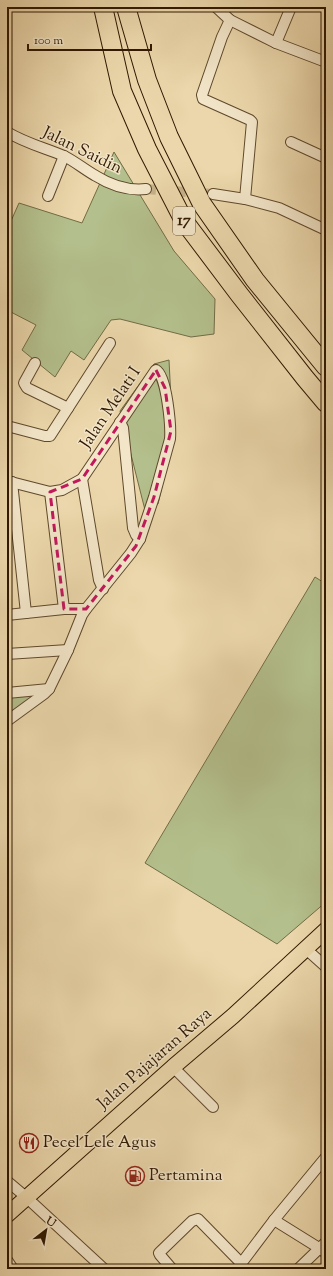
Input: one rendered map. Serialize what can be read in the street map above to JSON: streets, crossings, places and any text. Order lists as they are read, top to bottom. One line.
{"streets":{"highway":["17"],"main road":["Jalan Pajajaran Raya"],"street":["Jalan Saidin","Jalan Melati I"]},"places":{"restaurant":["Pecel Lele Agus"],"fuel station":["Pertamina"]},"scale_bar":"100 m","north":"top right"}
